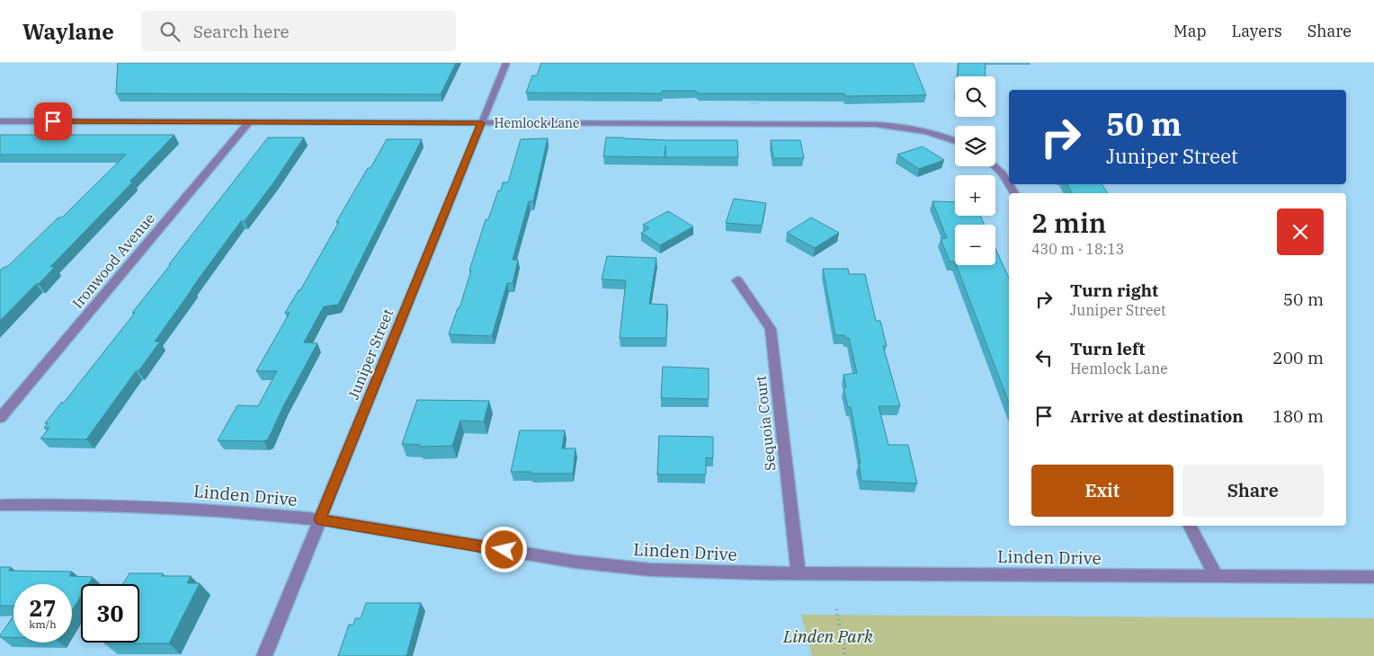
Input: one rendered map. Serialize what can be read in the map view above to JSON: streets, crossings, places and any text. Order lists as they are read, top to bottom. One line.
{"streets":{"street":["Hemlock Lane","Ironwood Avenue","Juniper Street","Sequoia Court","Linden Drive"]},"crossings":[["Hemlock Lane","Ironwood Avenue"],["Hemlock Lane","Juniper Street"],["Juniper Street","Linden Drive"],["Sequoia Court","Linden Drive"]],"parks":["Linden Park"],"page":{"header":"Waylane","search":"Search here","nav":["Map","Layers","Share"],"map_buttons":["+","−"],"turn":["50 m","Juniper Street"],"heading":["2 min","430 m · 18:13"],"list":[{"name":"Turn right","note":"Juniper Street","value":"50 m"},{"name":"Turn left","note":"Hemlock Lane","value":"200 m"},{"name":"Arrive at destination","value":"180 m"}],"buttons":["Exit","Share"],"speed":"27 km/h","limit":"30"}}
